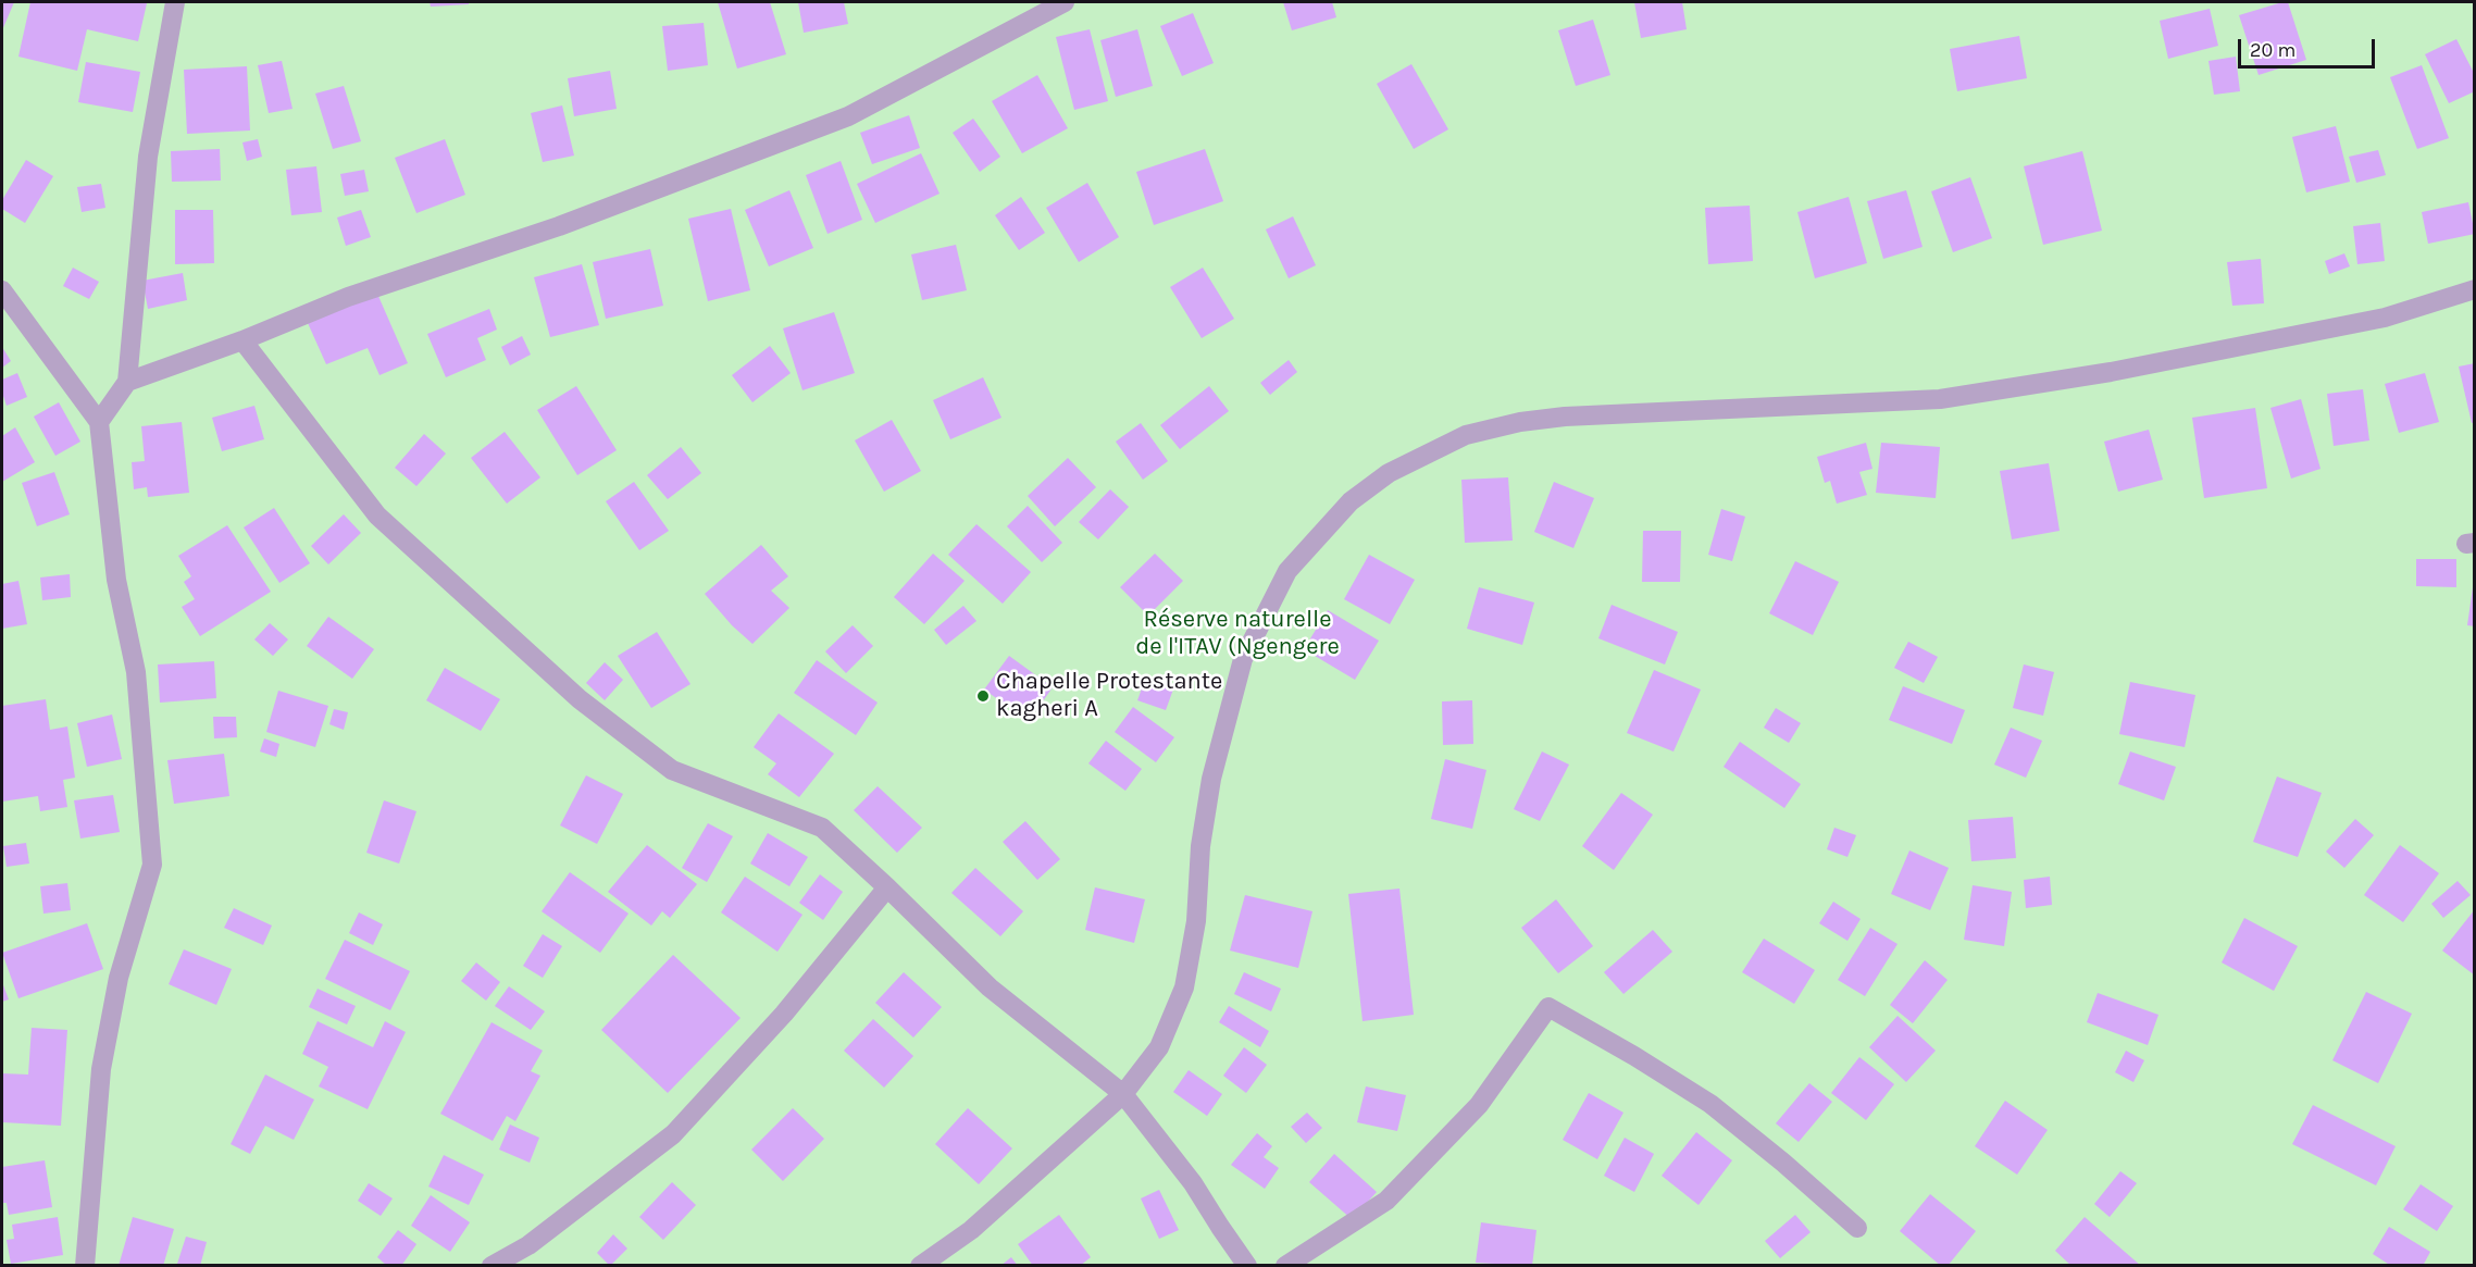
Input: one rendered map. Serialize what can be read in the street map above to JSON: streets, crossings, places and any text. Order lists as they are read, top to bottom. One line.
{"parks":["Réserve naturelle de l'ITAV (Ngengere"],"places":["Chapelle Protestante kagheri A"],"scale_bar":"20 m"}
